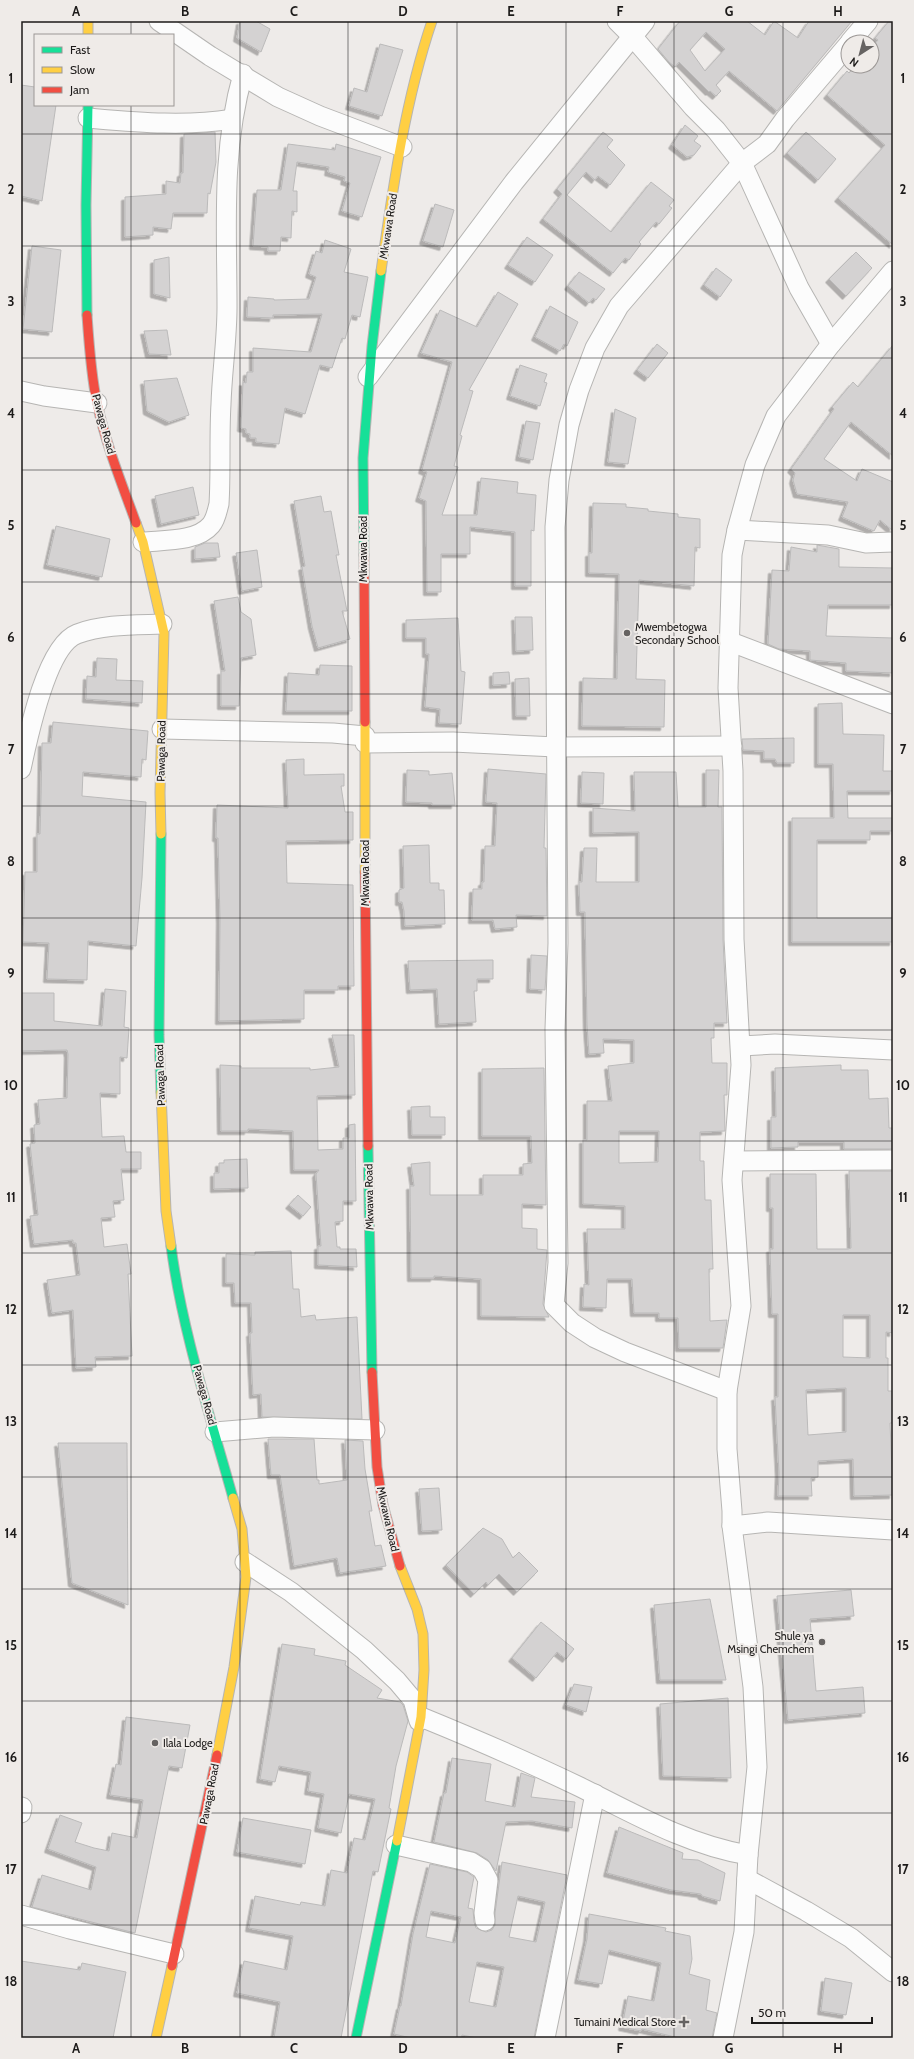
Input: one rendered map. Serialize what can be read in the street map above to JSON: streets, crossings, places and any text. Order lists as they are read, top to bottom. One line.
{"streets":{"street":["Mkwawa Road","Pawaga Road"]},"places":{"other":["Mwembetogwa Secondary School","Shule ya Msingi Chemchem","Ilala Lodge"],"health":["Tumaini Medical Store"]},"legend":["Fast","Slow","Jam"],"scale_bar":"50 m","north":"bottom left","grid":{"columns":["A","B","C","D","E","F","G","H"],"rows":["1","2","3","4","5","6","7","8","9","10","11","12","13","14","15","16","17","18"]}}
